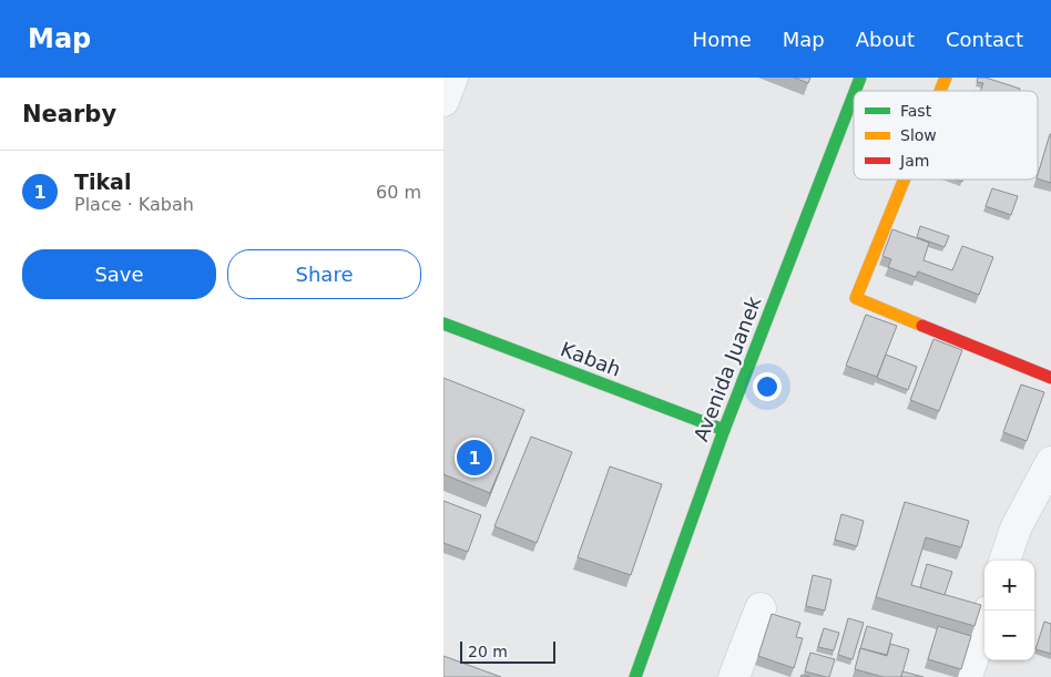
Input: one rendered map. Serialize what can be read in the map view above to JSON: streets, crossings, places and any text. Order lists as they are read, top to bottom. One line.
{"streets":{"street":["Kabah","Avenida Juanek"]},"crossings":[["Kabah","Avenida Juanek"]],"legend":["Fast","Slow","Jam"],"scale_bar":"20 m","page":{"header":"Map","nav":["Home","Map","About","Contact"],"heading":"Nearby","list":[{"mark":"1","name":"Tikal","note":"Place · Kabah","value":"60 m"}],"buttons":["Save","Share"],"pins":"1","map_buttons":["+","−"],"scale":"20 m"}}
